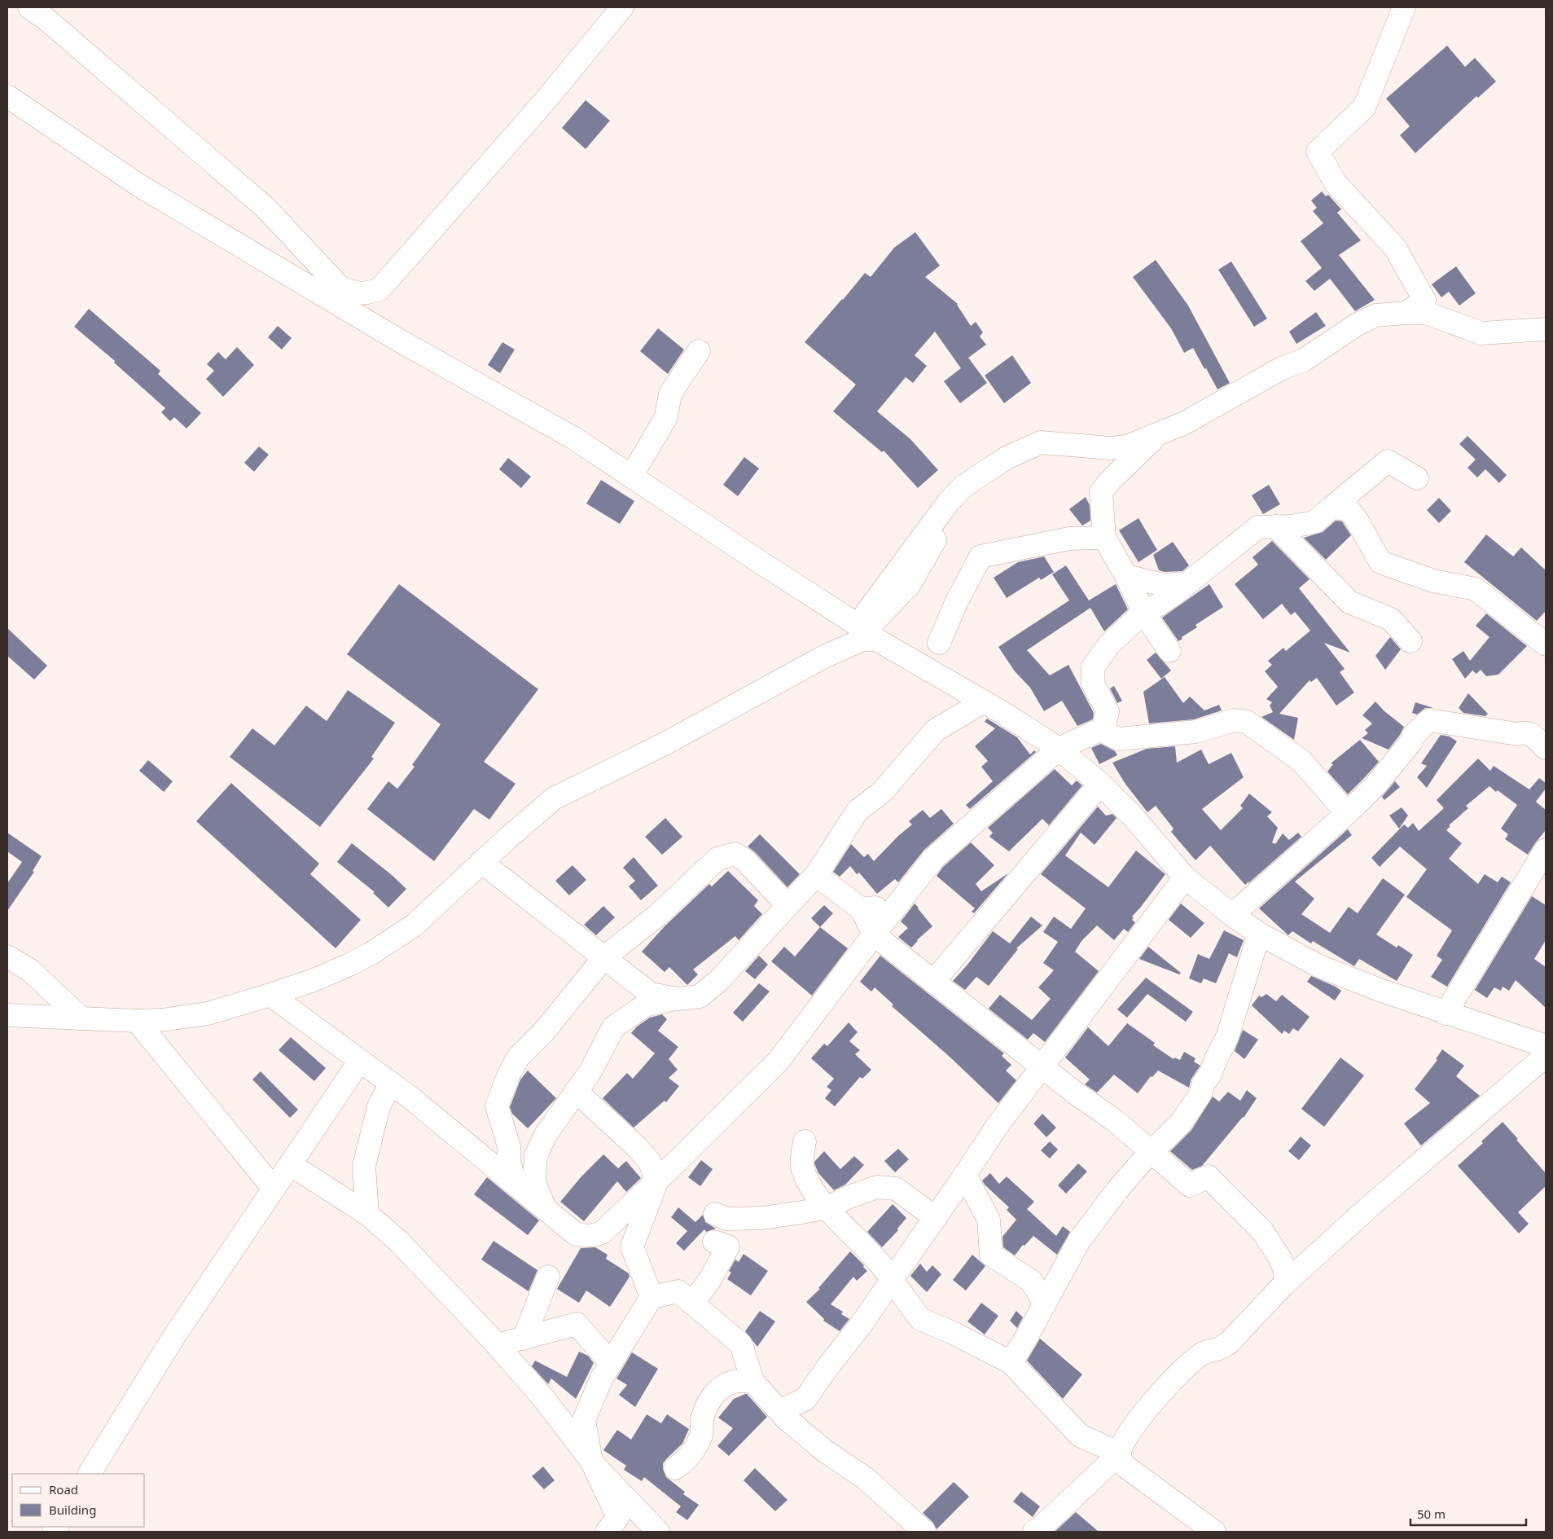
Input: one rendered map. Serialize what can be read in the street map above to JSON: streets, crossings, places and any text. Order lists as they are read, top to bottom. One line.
{"legend":["Road","Building"],"scale_bar":"50 m"}
